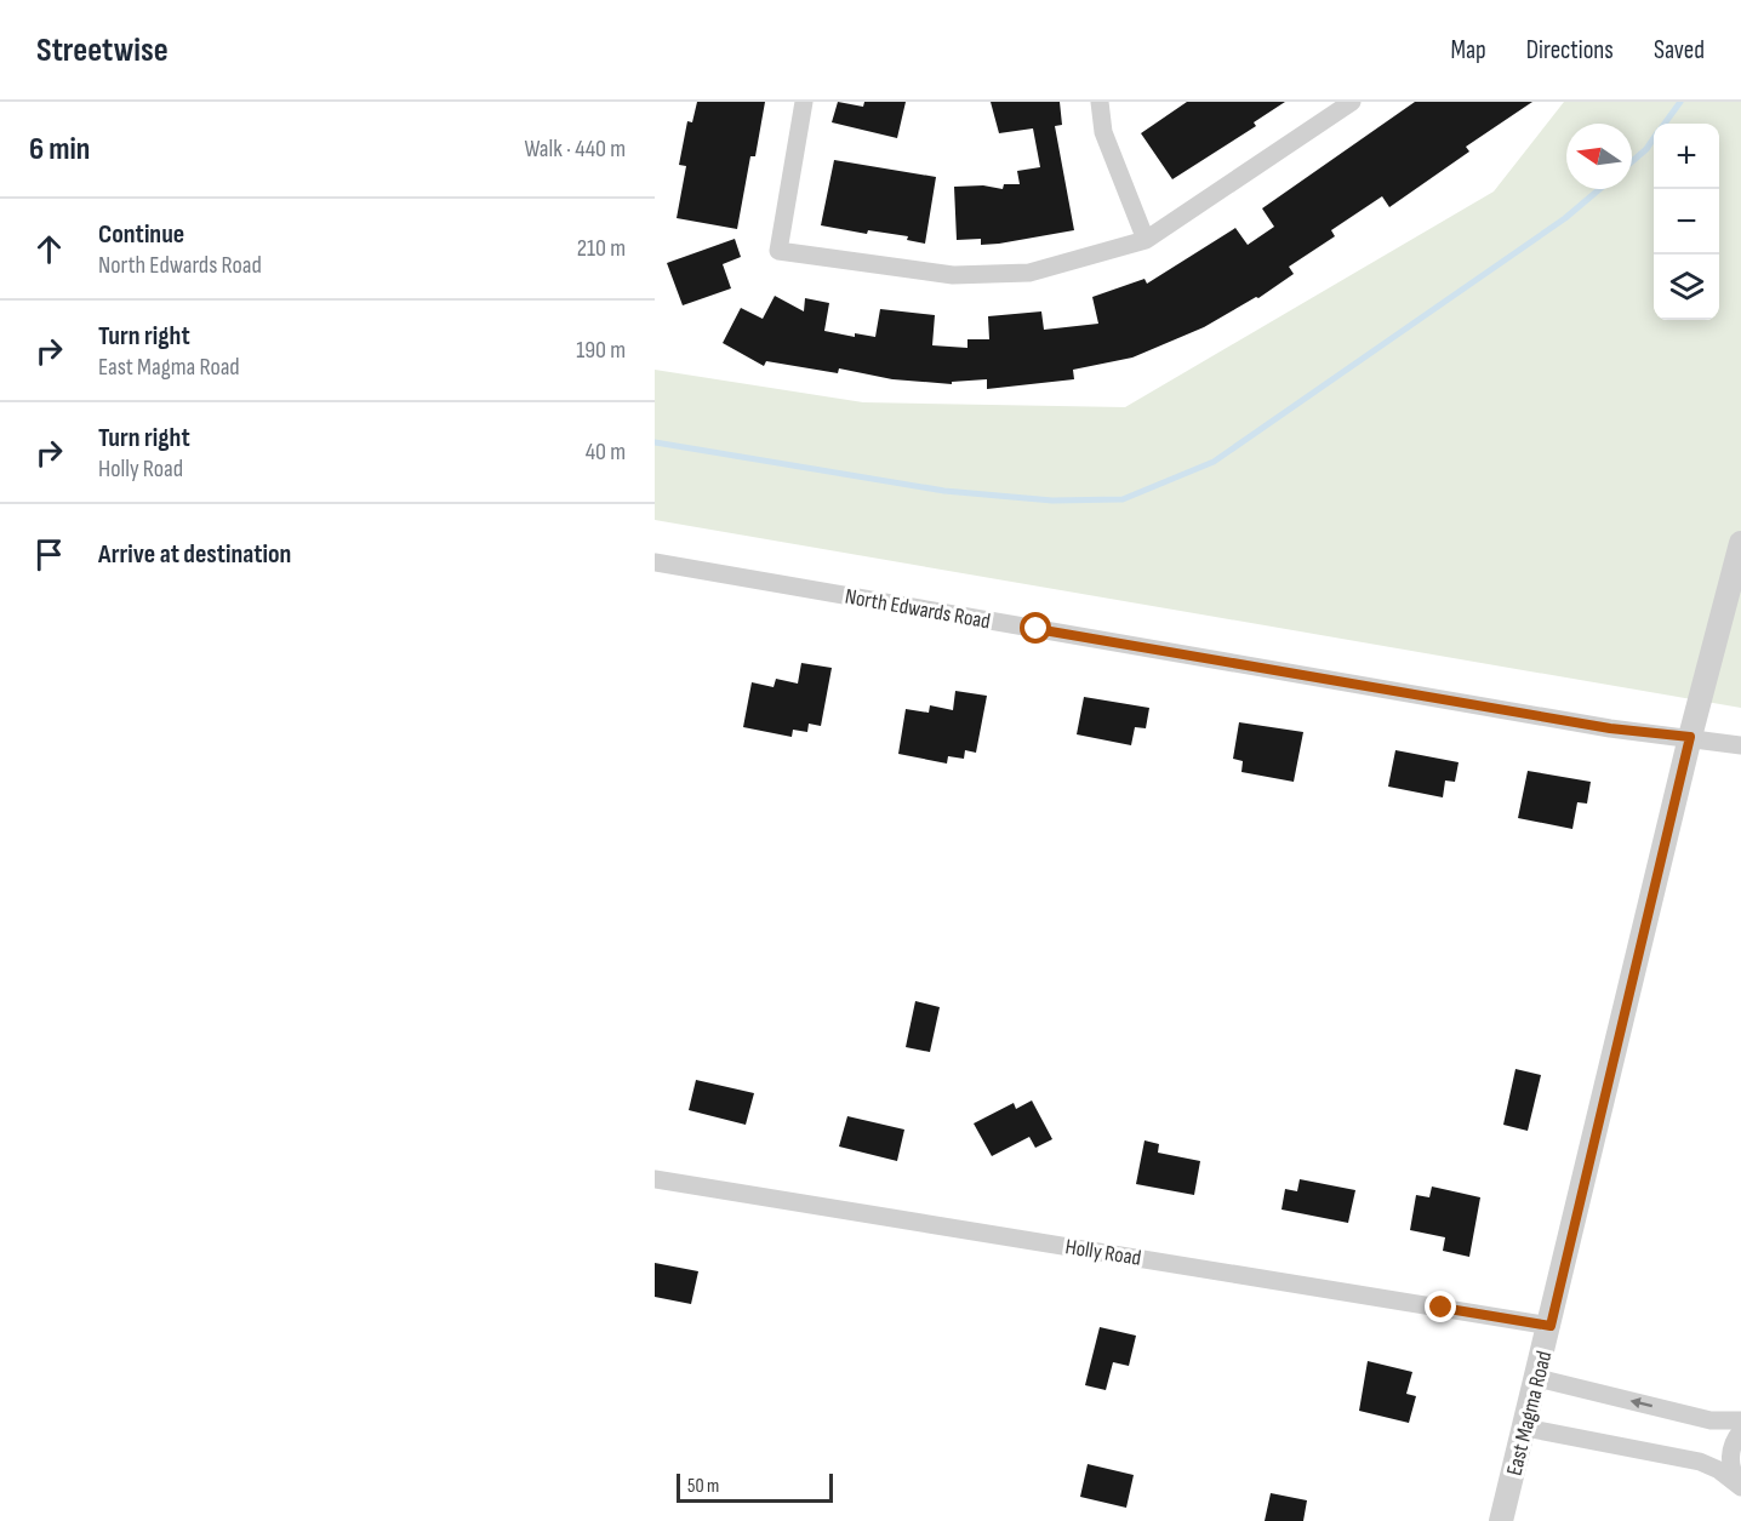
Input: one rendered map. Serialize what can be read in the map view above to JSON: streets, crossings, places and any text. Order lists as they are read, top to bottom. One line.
{"streets":{"street":["North Edwards Road","Holly Road","East Magma Road"]},"crossings":[["North Edwards Road","East Magma Road"],["Holly Road","East Magma Road"]],"scale_bar":"50 m","north":"left","page":{"header":"Streetwise","nav":["Map","Directions","Saved"],"heading":["6 min","Walk · 440 m"],"map_buttons":["+","−"],"list":[["Continue","North Edwards Road","210 m"],["Turn right","East Magma Road","190 m"],["Turn right","Holly Road","40 m"],"Arrive at destination"],"scale":"50 m"}}
